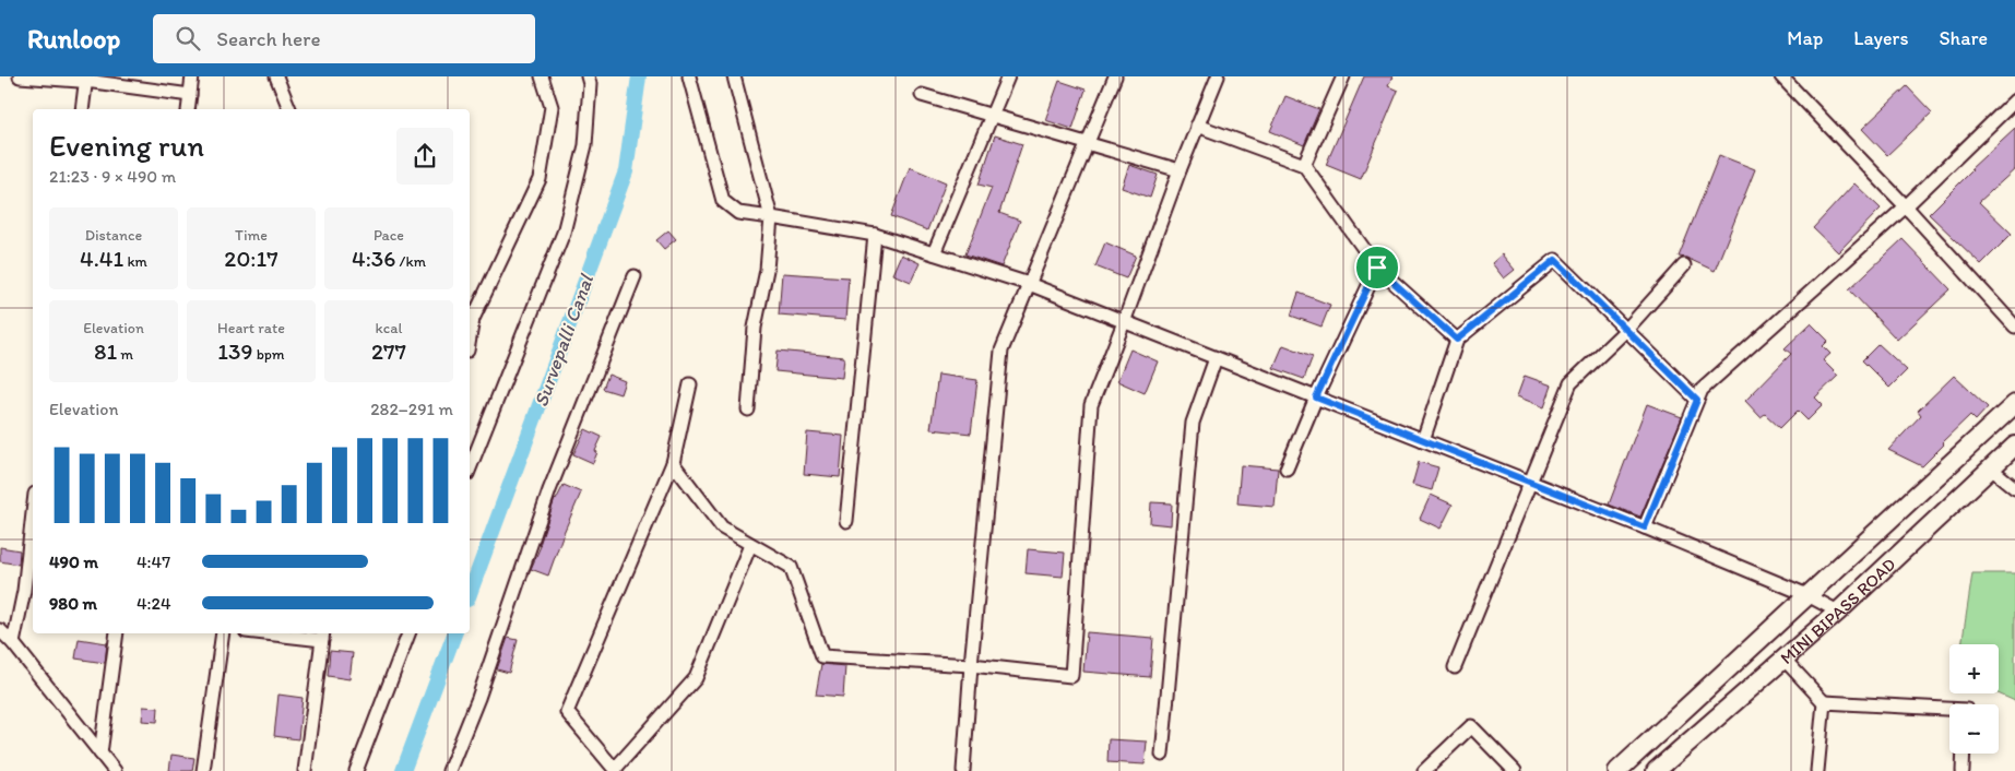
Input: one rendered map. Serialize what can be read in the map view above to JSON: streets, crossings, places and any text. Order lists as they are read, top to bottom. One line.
{"streets":{"main road":["MINI BIPASS ROAD"]},"water":["Survepalli Canal"],"page":{"header":"Runloop","search":"Search here","nav":["Map","Layers","Share"],"heading":["Evening run","21:23 · 9 × 490 m"],"stats":[["Distance","4.41 km"],["Time","20:17"],["Pace","4:36 /km"],["Elevation","81 m"],["Heart rate","139 bpm"],["kcal","277"]],"chart":["Elevation","282–291 m"],"list":[{"name":"490 m","note":"4:47"},{"name":"980 m","note":"4:24"}],"map_buttons":["+","−"]}}
